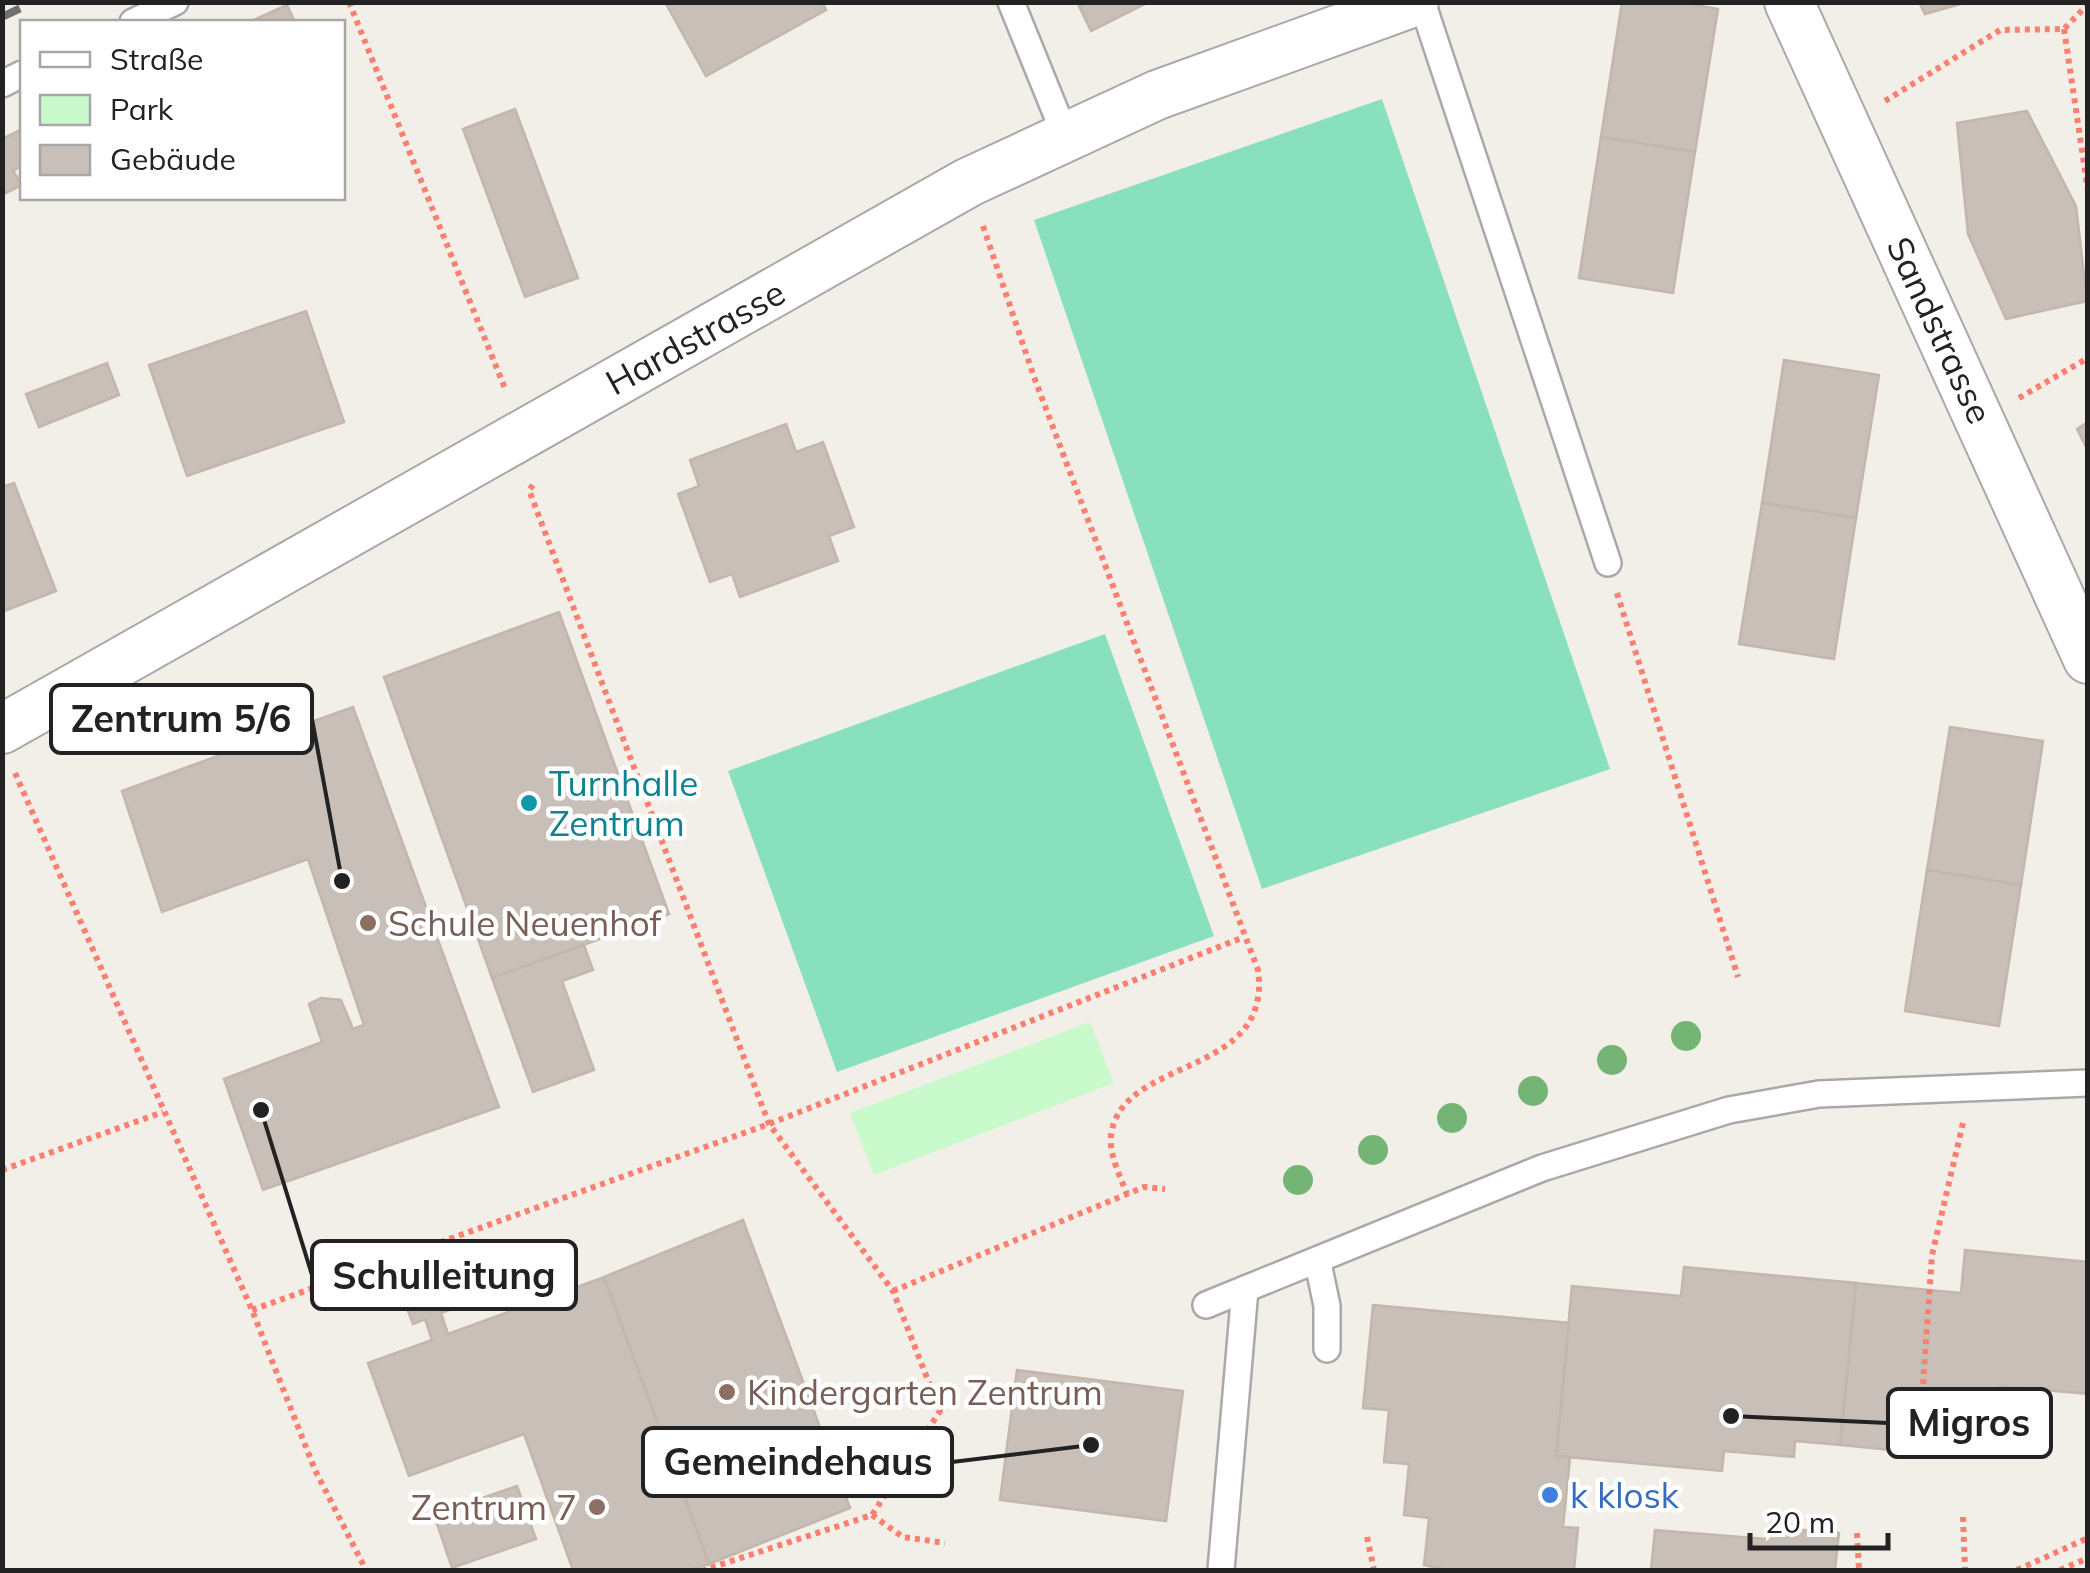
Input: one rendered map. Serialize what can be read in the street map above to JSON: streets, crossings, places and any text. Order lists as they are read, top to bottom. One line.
{"streets":{"street":["Sandstrasse","Hardstrasse"]},"places":["Turnhalle Zentrum","Zentrum 5/6","Schule Neuenhof","Schulleitung","Kindergarten Zentrum","Migros","Gemeindehaus","k klosk","Zentrum 7"],"legend":["Straße","Park","Gebäude"],"scale_bar":"20 m"}
